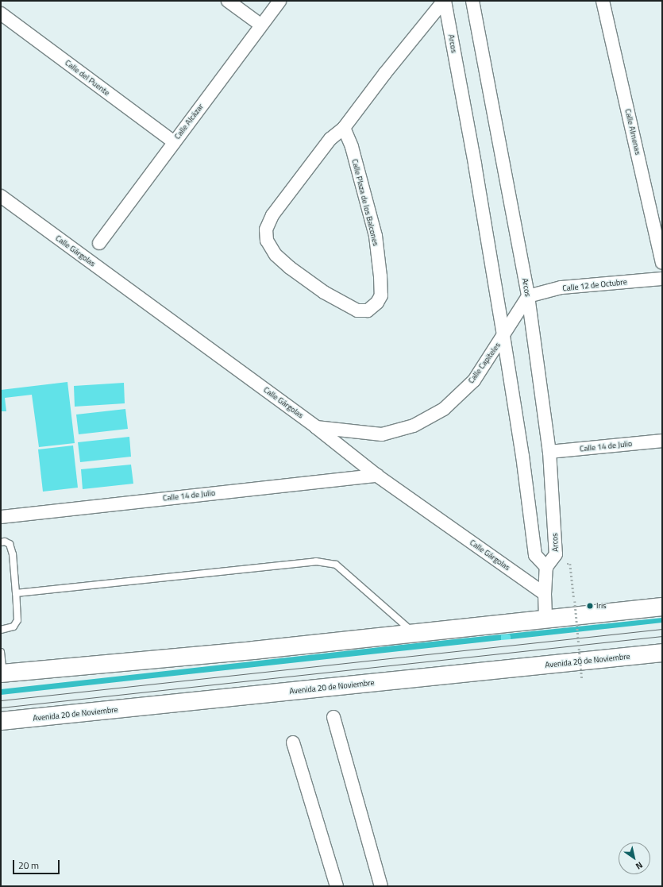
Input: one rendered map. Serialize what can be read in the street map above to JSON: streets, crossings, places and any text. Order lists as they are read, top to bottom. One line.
{"streets":{"main road":["Avenida 20 de Noviembre"],"street":["Arcos","Calle del Puente","Calle Alcázar","Calle Almenas","Calle Plaza de los Balcones","Calle Gárgolas","Calle 12 de Octubre","Calle Capiteles","Calle 14 de Julio"]},"crossings":[["Arcos","Calle Plaza de los Balcones"],["Arcos","Calle 12 de Octubre"],["Arcos","Calle Capiteles"],["Arcos","Calle 14 de Julio"],["Calle del Puente","Calle Alcázar"],["Calle Gárgolas","Calle Capiteles"],["Calle Gárgolas","Calle 14 de Julio"],["Calle 12 de Octubre","Calle Capiteles"]],"places":["Iris"],"scale_bar":"20 m","north":"bottom right"}
